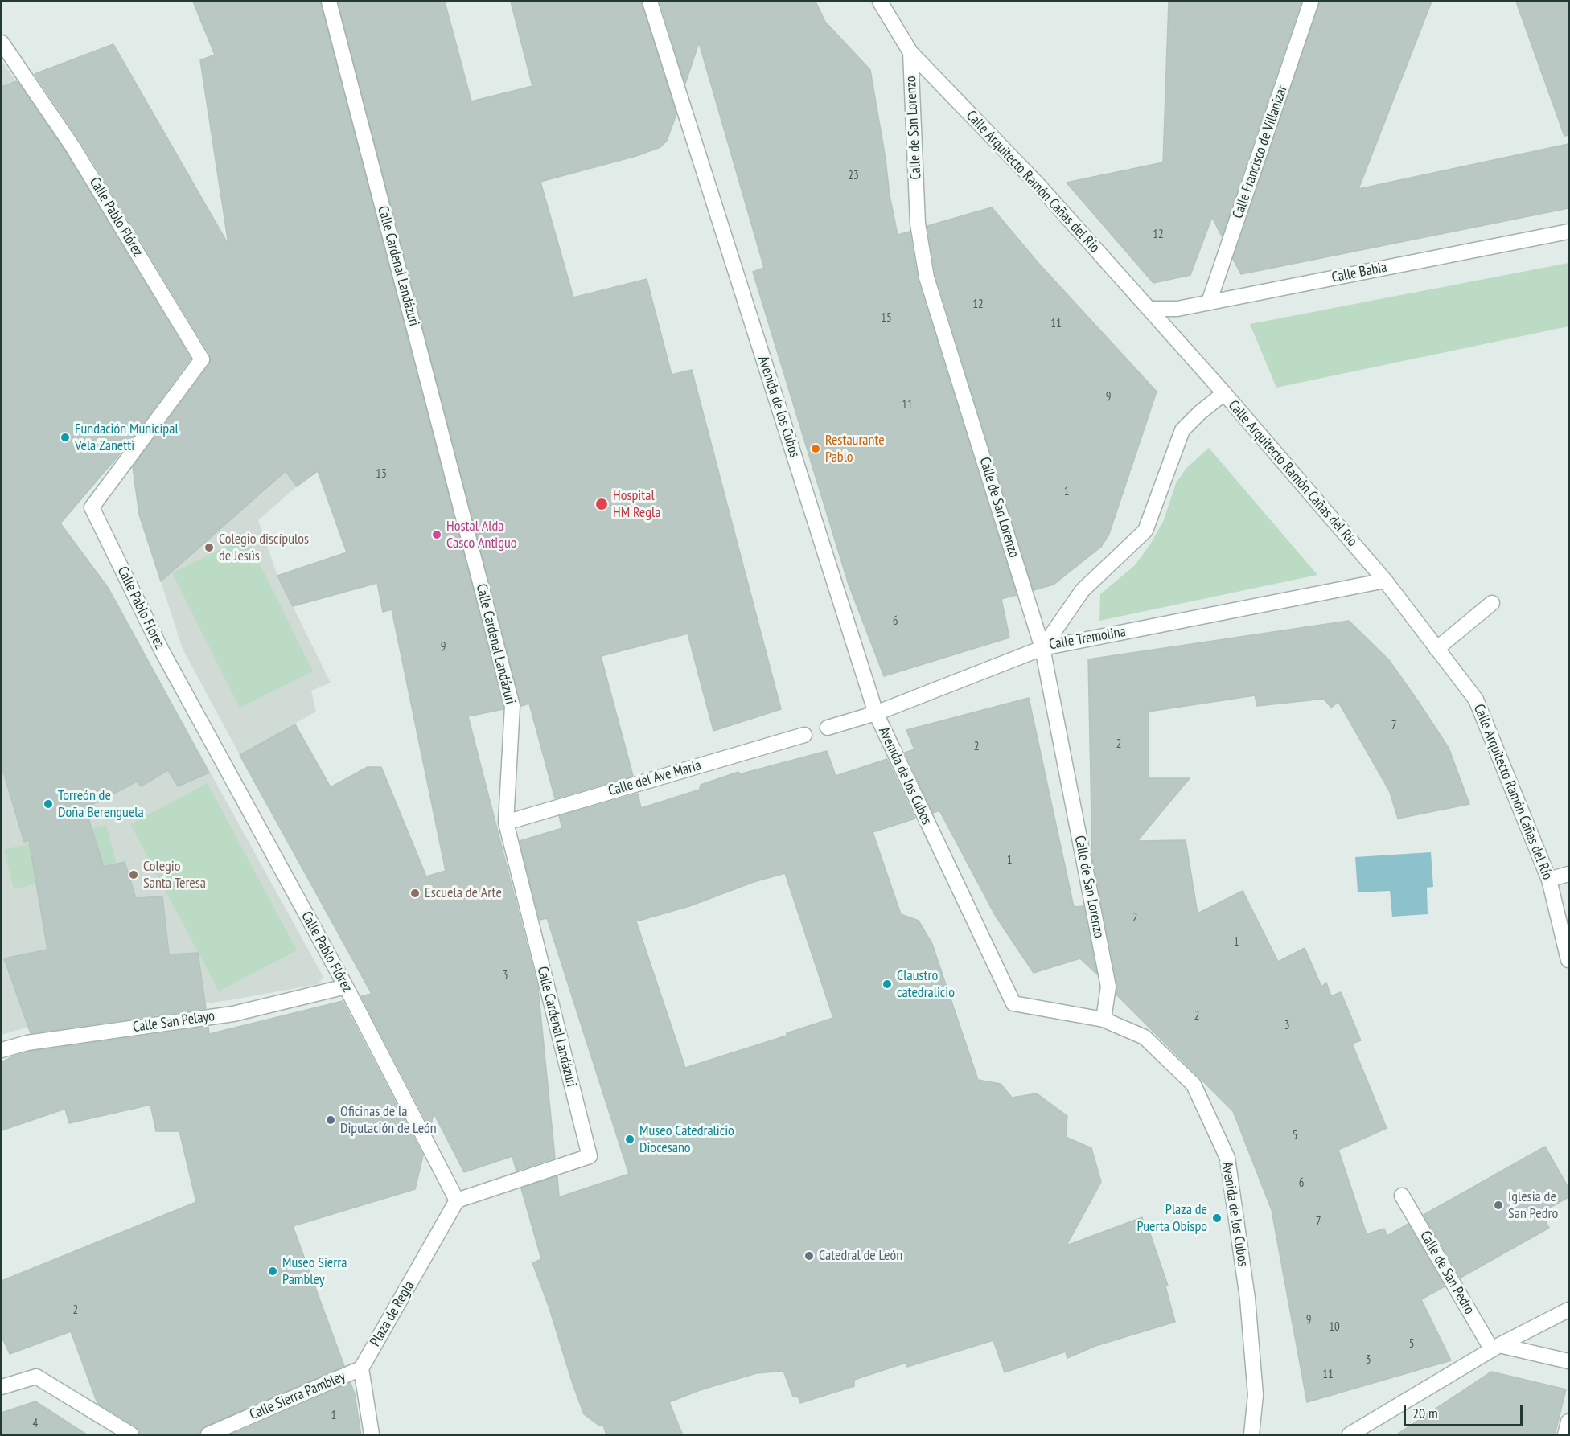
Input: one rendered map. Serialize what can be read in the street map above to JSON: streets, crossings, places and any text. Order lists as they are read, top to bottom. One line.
{"streets":{"street":["Calle de San Lorenzo","Calle Francisco de Villanizar","Calle Arquitecto Ramón Cañas del Río","Calle Pablo Flórez","Calle Cardenal Landázuri","Calle Babia","Avenida de los Cubos","Calle Tremolina","Calle del Ave María","Calle San Pelayo","Calle de San Pedro","Plaza de Regla","Calle Sierra Pambley"]},"crossings":[["Calle de San Lorenzo","Calle Arquitecto Ramón Cañas del Río"],["Calle de San Lorenzo","Avenida de los Cubos"],["Calle de San Lorenzo","Calle Tremolina"],["Calle Francisco de Villanizar","Calle Babia"],["Calle Arquitecto Ramón Cañas del Río","Calle Babia"],["Calle Arquitecto Ramón Cañas del Río","Calle Tremolina"],["Calle Pablo Flórez","Calle Cardenal Landázuri"],["Calle Pablo Flórez","Calle San Pelayo"],["Calle Pablo Flórez","Plaza de Regla"],["Calle Cardenal Landázuri","Calle del Ave María"],["Calle Cardenal Landázuri","Plaza de Regla"],["Plaza de Regla","Calle Sierra Pambley"]],"places":["Fundación Municipal Vela Zanetti","Restaurante Pablo","Hospital HM Regla","Hostal Alda Casco Antiguo","Colegio discípulos de Jesús","Torreón de Doña Berenguela","Colegio Santa Teresa","Escuela de Arte","Claustro catedralicio","Oficinas de la Diputación de León","Museo Catedralicio Diocesano","Iglesia de San Pedro","Plaza de Puerta Obispo","Catedral de León","Museo Sierra Pambley"],"house_numbers":["23","12","12","15","11","9","11","13","1","6","9","7","2","2","1","2","1","3","2","3","5","6","7","2","9","10","5","3","11","1","4"],"scale_bar":"20 m"}
